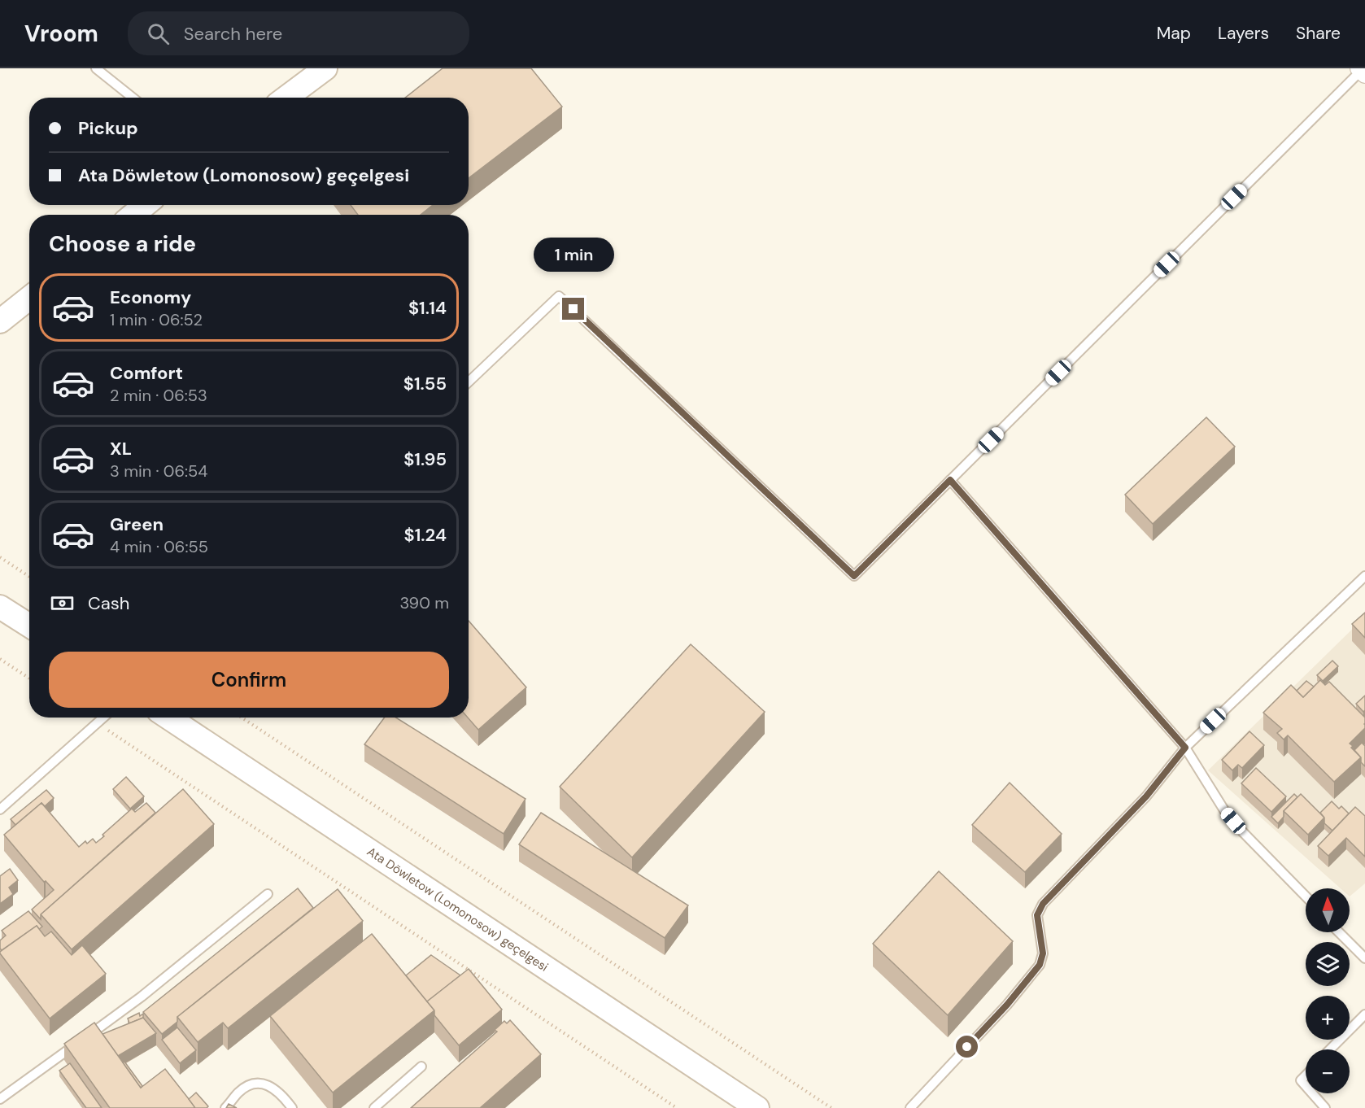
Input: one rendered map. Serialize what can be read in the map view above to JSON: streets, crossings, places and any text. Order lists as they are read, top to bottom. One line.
{"streets":{"street":["Ata Döwletow (Lomonosow) geçelgesi"]},"north":"top","page":{"header":"Vroom","search":"Search here","nav":["Map","Layers","Share"],"banner":["Pickup","Ata Döwletow (Lomonosow) geçelgesi"],"heading":"Choose a ride","bubble":"1 min","list":[{"name":"Economy","note":"1 min · 06:52","value":"$1.14"},{"name":"Comfort","note":"2 min · 06:53","value":"$1.55"},{"name":"XL","note":"3 min · 06:54","value":"$1.95"},{"name":"Green","note":"4 min · 06:55","value":"$1.24"}],"pay":["Cash","390 m"],"buttons":"Confirm","map_buttons":["+","−"]}}
